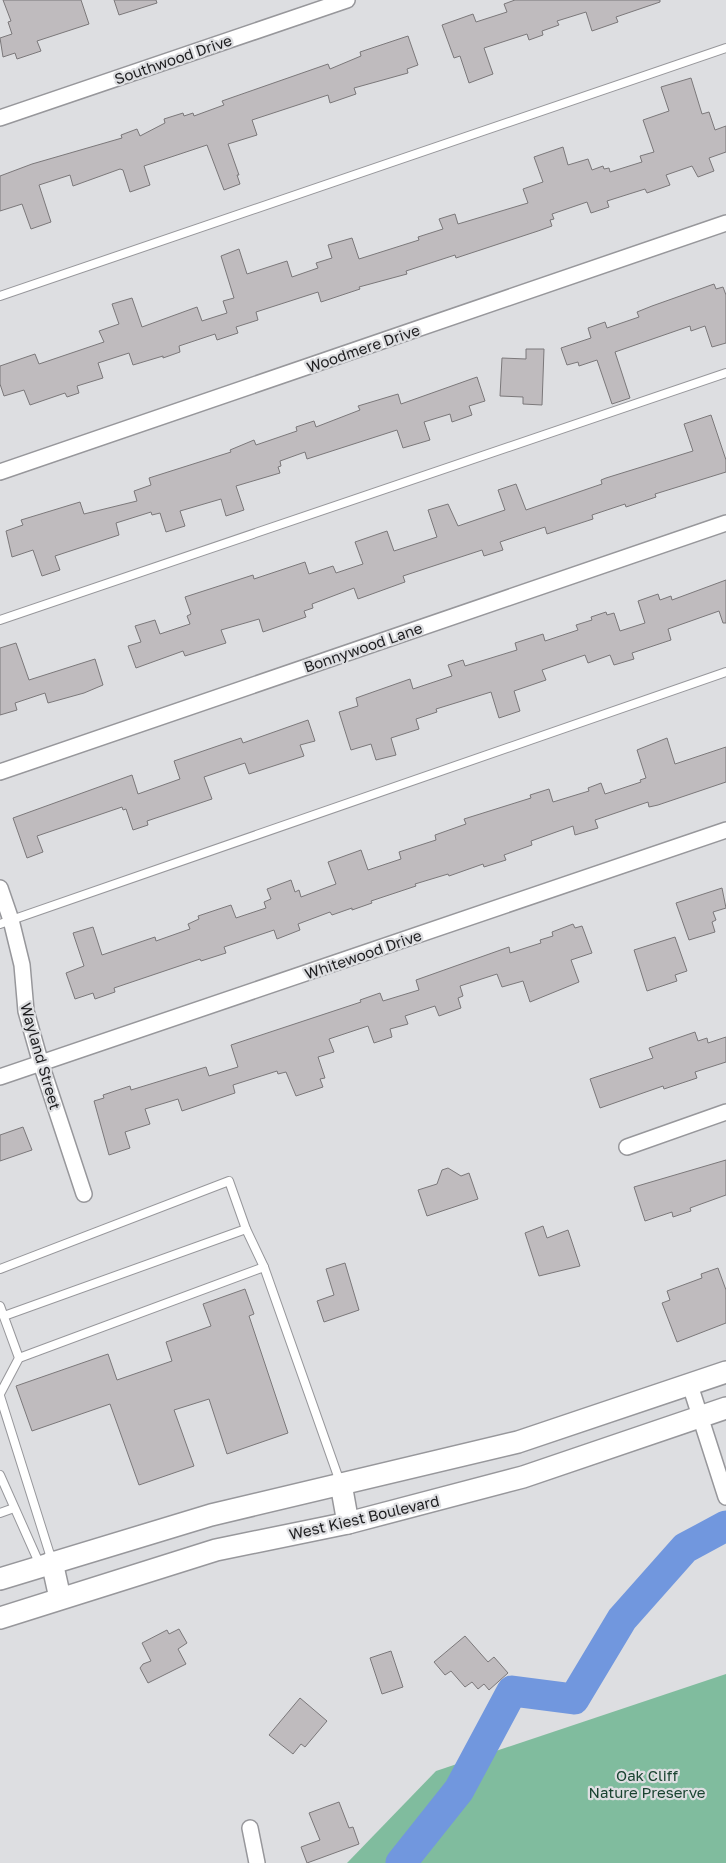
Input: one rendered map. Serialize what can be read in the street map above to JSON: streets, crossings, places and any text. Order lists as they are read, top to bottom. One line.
{"streets":{"main road":["West Kiest Boulevard"],"street":["Southwood Drive","Woodmere Drive","Bonnywood Lane","Whitewood Drive","Wayland Street"]},"crossings":[["Whitewood Drive","Wayland Street"]],"parks":["Oak Cliff Nature Preserve"]}
